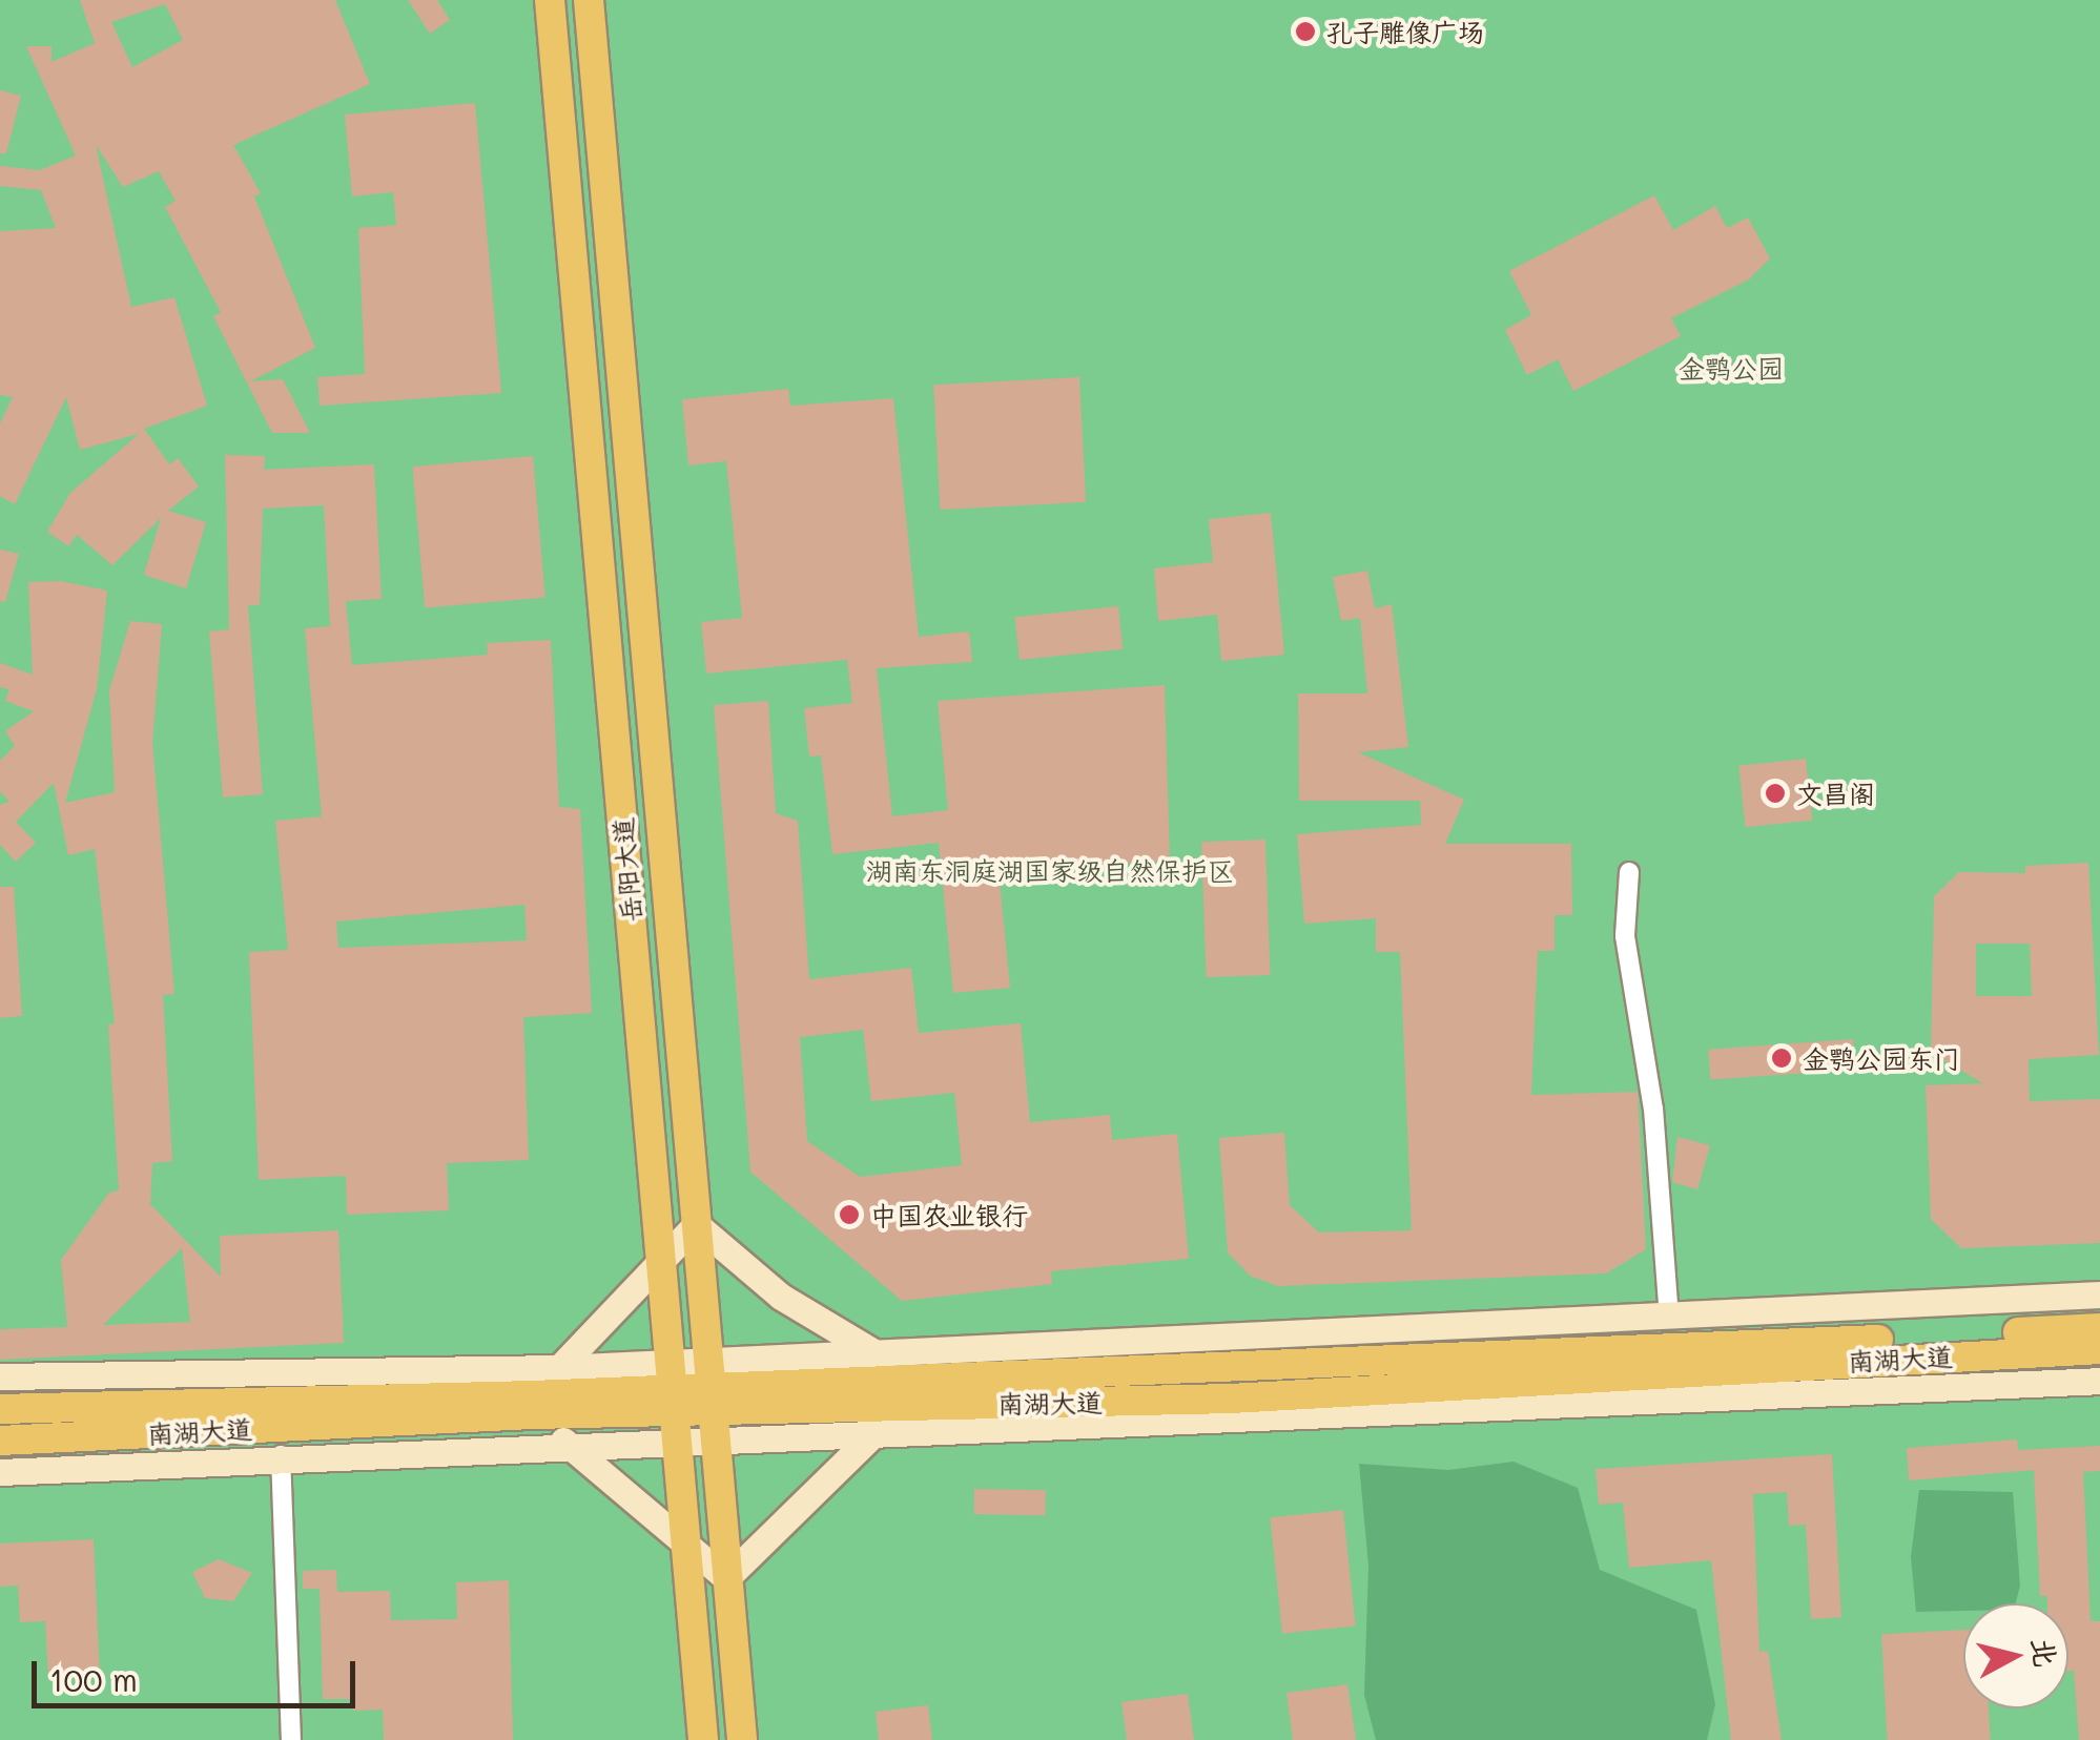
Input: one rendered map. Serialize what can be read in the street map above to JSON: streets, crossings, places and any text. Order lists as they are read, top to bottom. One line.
{"streets":{"main road":["岳阳大道","南湖大道"]},"crossings":[["岳阳大道","南湖大道"]],"parks":["金鹗公园","湖南东洞庭湖国家级自然保护区"],"places":["孔子雕像广场","文昌阁","金鹗公园东门","中国农业银行"],"scale_bar":"100 m","north":"right"}
